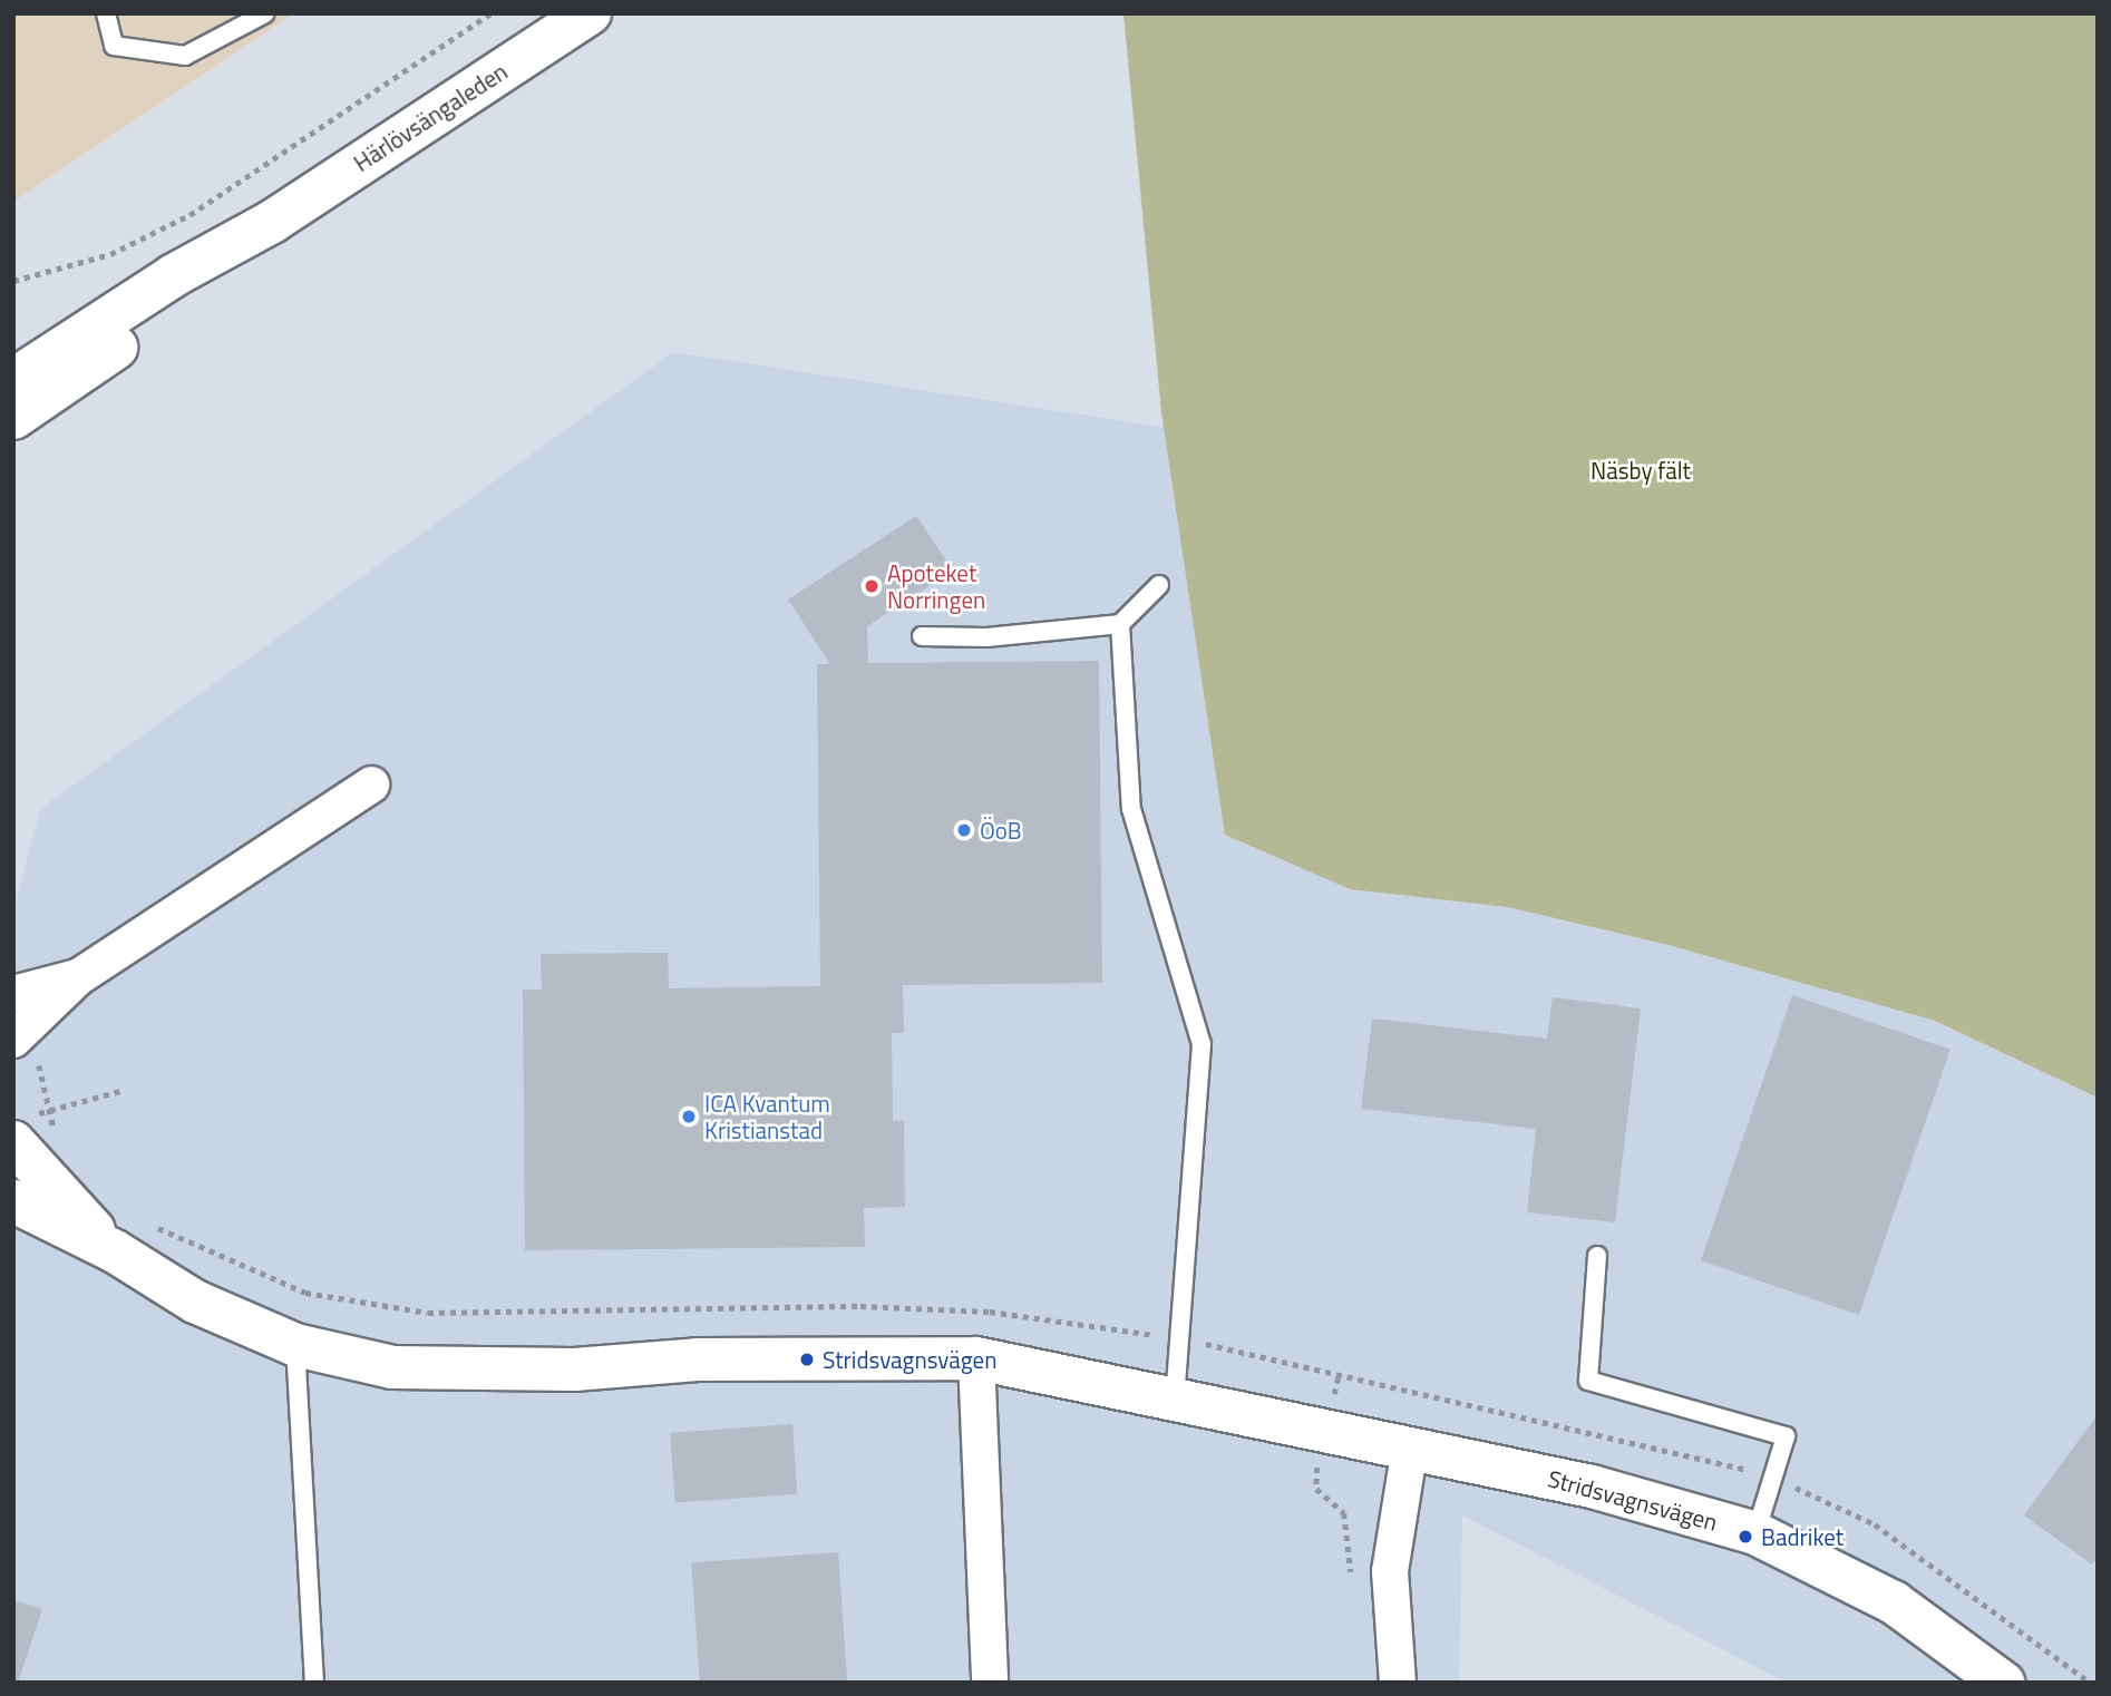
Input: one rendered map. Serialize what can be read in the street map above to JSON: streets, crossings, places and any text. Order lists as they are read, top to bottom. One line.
{"streets":{"street":["Härlövsängaleden","Stridsvagnsvägen"]},"parks":["Näsby fält"],"places":["Apoteket Norringen","ÖoB","ICA Kvantum Kristianstad","Stridsvagnsvägen","Badriket"]}
